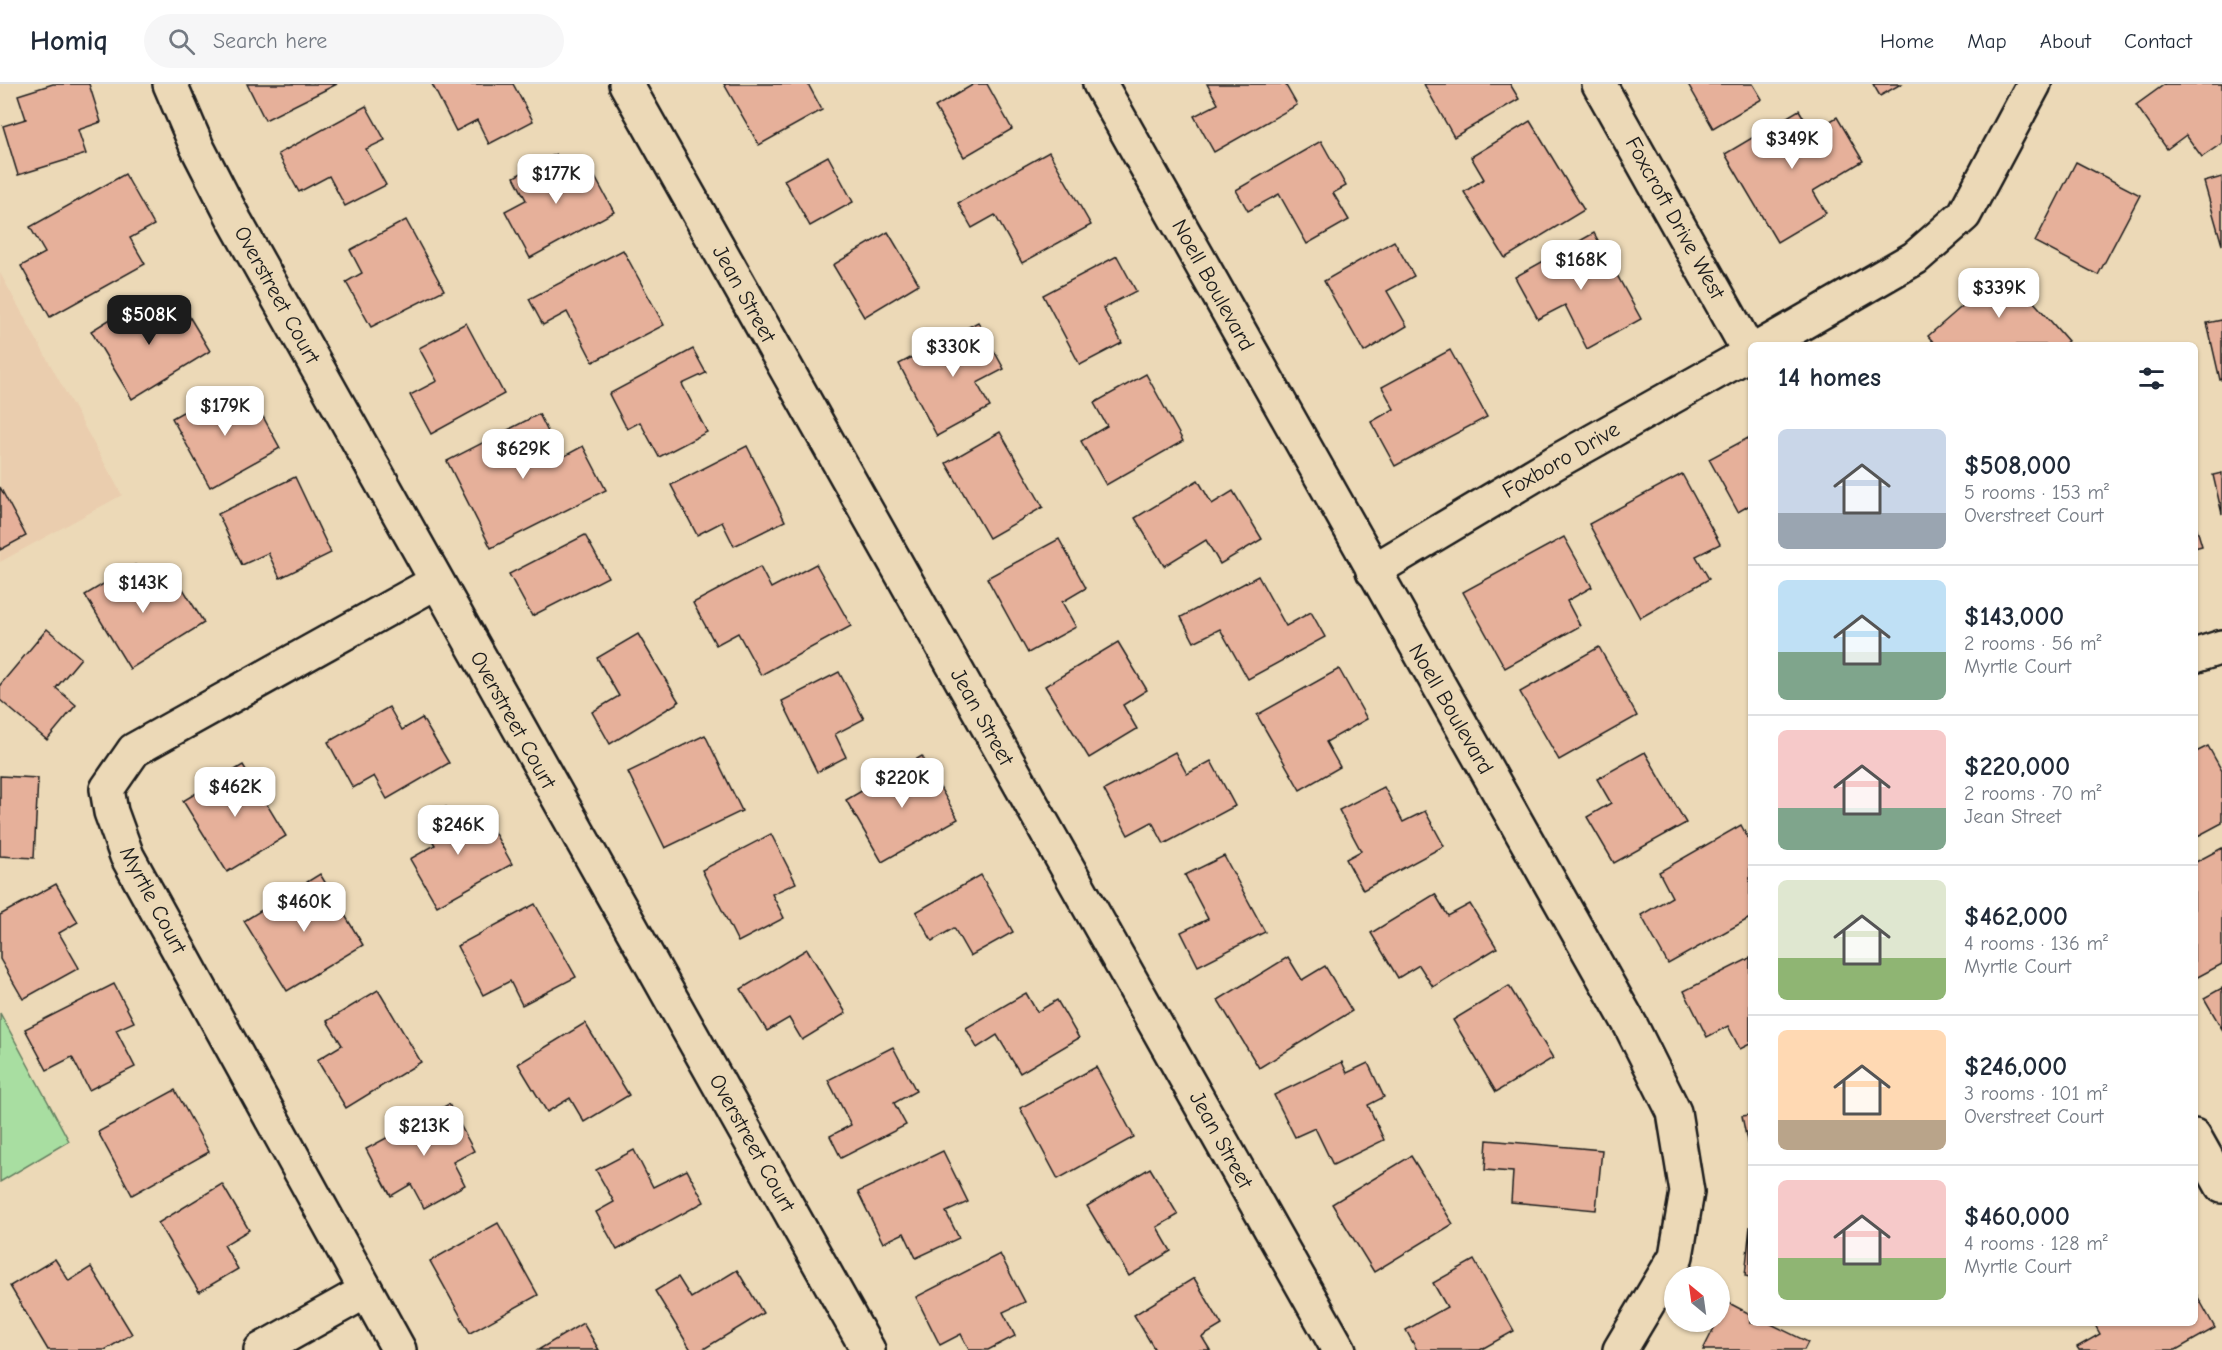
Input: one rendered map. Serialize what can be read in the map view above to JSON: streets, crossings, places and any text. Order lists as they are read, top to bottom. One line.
{"streets":{"street":["Foxcroft Drive West","Noell Boulevard","Jean Street","Overstreet Court","Foxboro Drive","Myrtle Court"]},"crossings":[["Noell Boulevard","Foxboro Drive"],["Overstreet Court","Myrtle Court"]],"north":"top left","page":{"header":"Homiq","search":"Search here","nav":["Home","Map","About","Contact"],"price":["$349K","$177K","$168K","$339K","$508K","$330K","$179K","$629K","$143K","$220K","$462K","$246K","$460K","$213K"],"heading":"14 homes","list":[{"name":"$508,000","note":"5 rooms · 153 m² · Overstreet Court"},{"name":"$143,000","note":"2 rooms · 56 m² · Myrtle Court"},{"name":"$220,000","note":"2 rooms · 70 m² · Jean Street"},{"name":"$462,000","note":"4 rooms · 136 m² · Myrtle Court"},{"name":"$246,000","note":"3 rooms · 101 m² · Overstreet Court"},{"name":"$460,000","note":"4 rooms · 128 m² · Myrtle Court"}]}}
